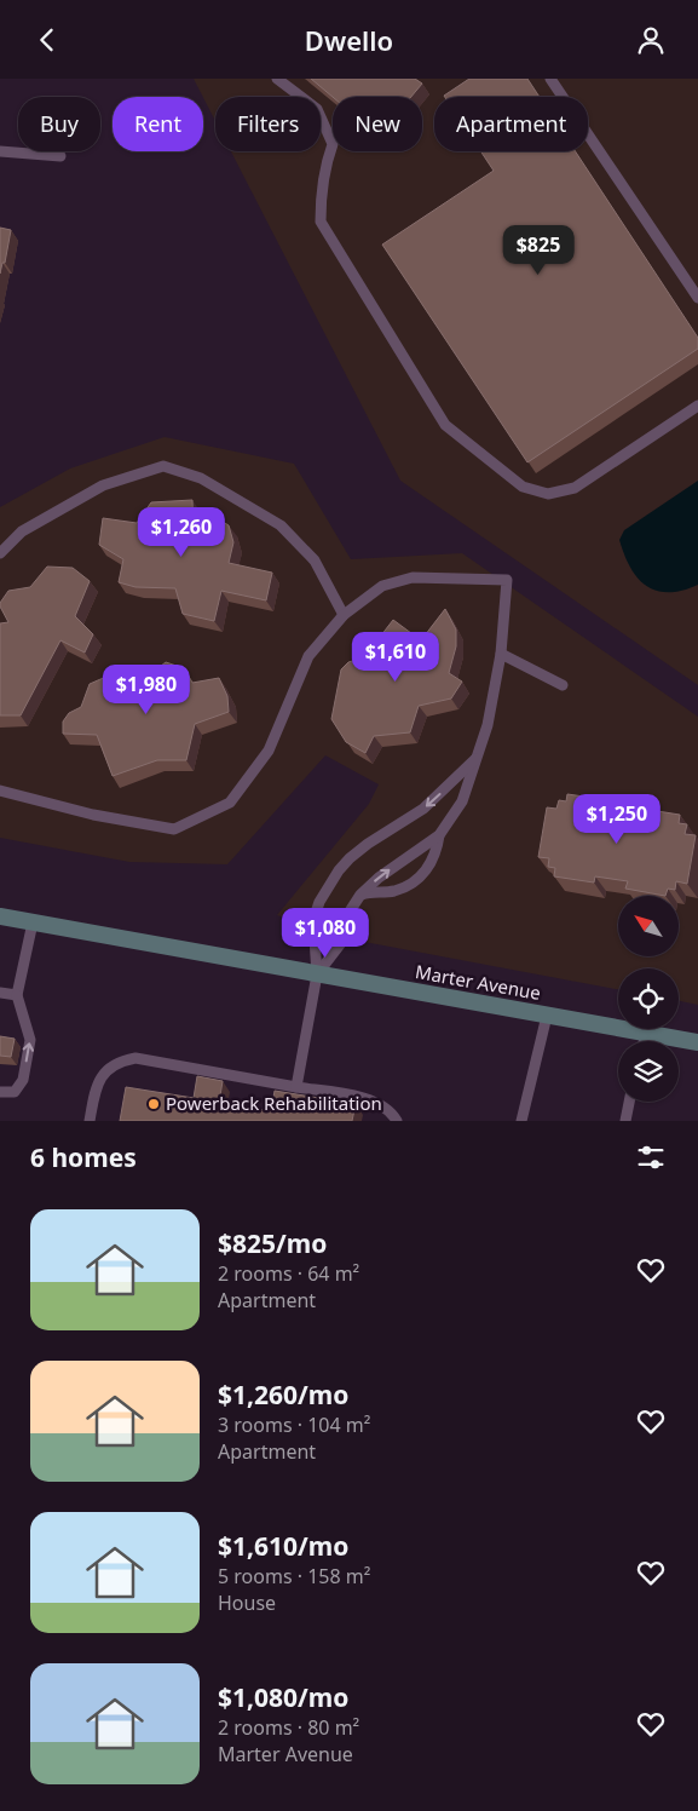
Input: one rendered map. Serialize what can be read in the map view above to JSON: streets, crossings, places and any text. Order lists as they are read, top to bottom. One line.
{"streets":{"main road":["Marter Avenue"]},"places":["Powerback Rehabilitation"],"north":"top left","page":{"header":"Dwello","chip":["Buy","Rent","Filters","New","Apartment"],"price":["$825","$1,260","$1,610","$1,980","$1,250","$1,080"],"heading":"6 homes","list":[{"name":"$825/mo","note":"2 rooms · 64 m² · Apartment"},{"name":"$1,260/mo","note":"3 rooms · 104 m² · Apartment"},{"name":"$1,610/mo","note":"5 rooms · 158 m² · House"},{"name":"$1,080/mo","note":"2 rooms · 80 m² · Marter Avenue"}]}}
